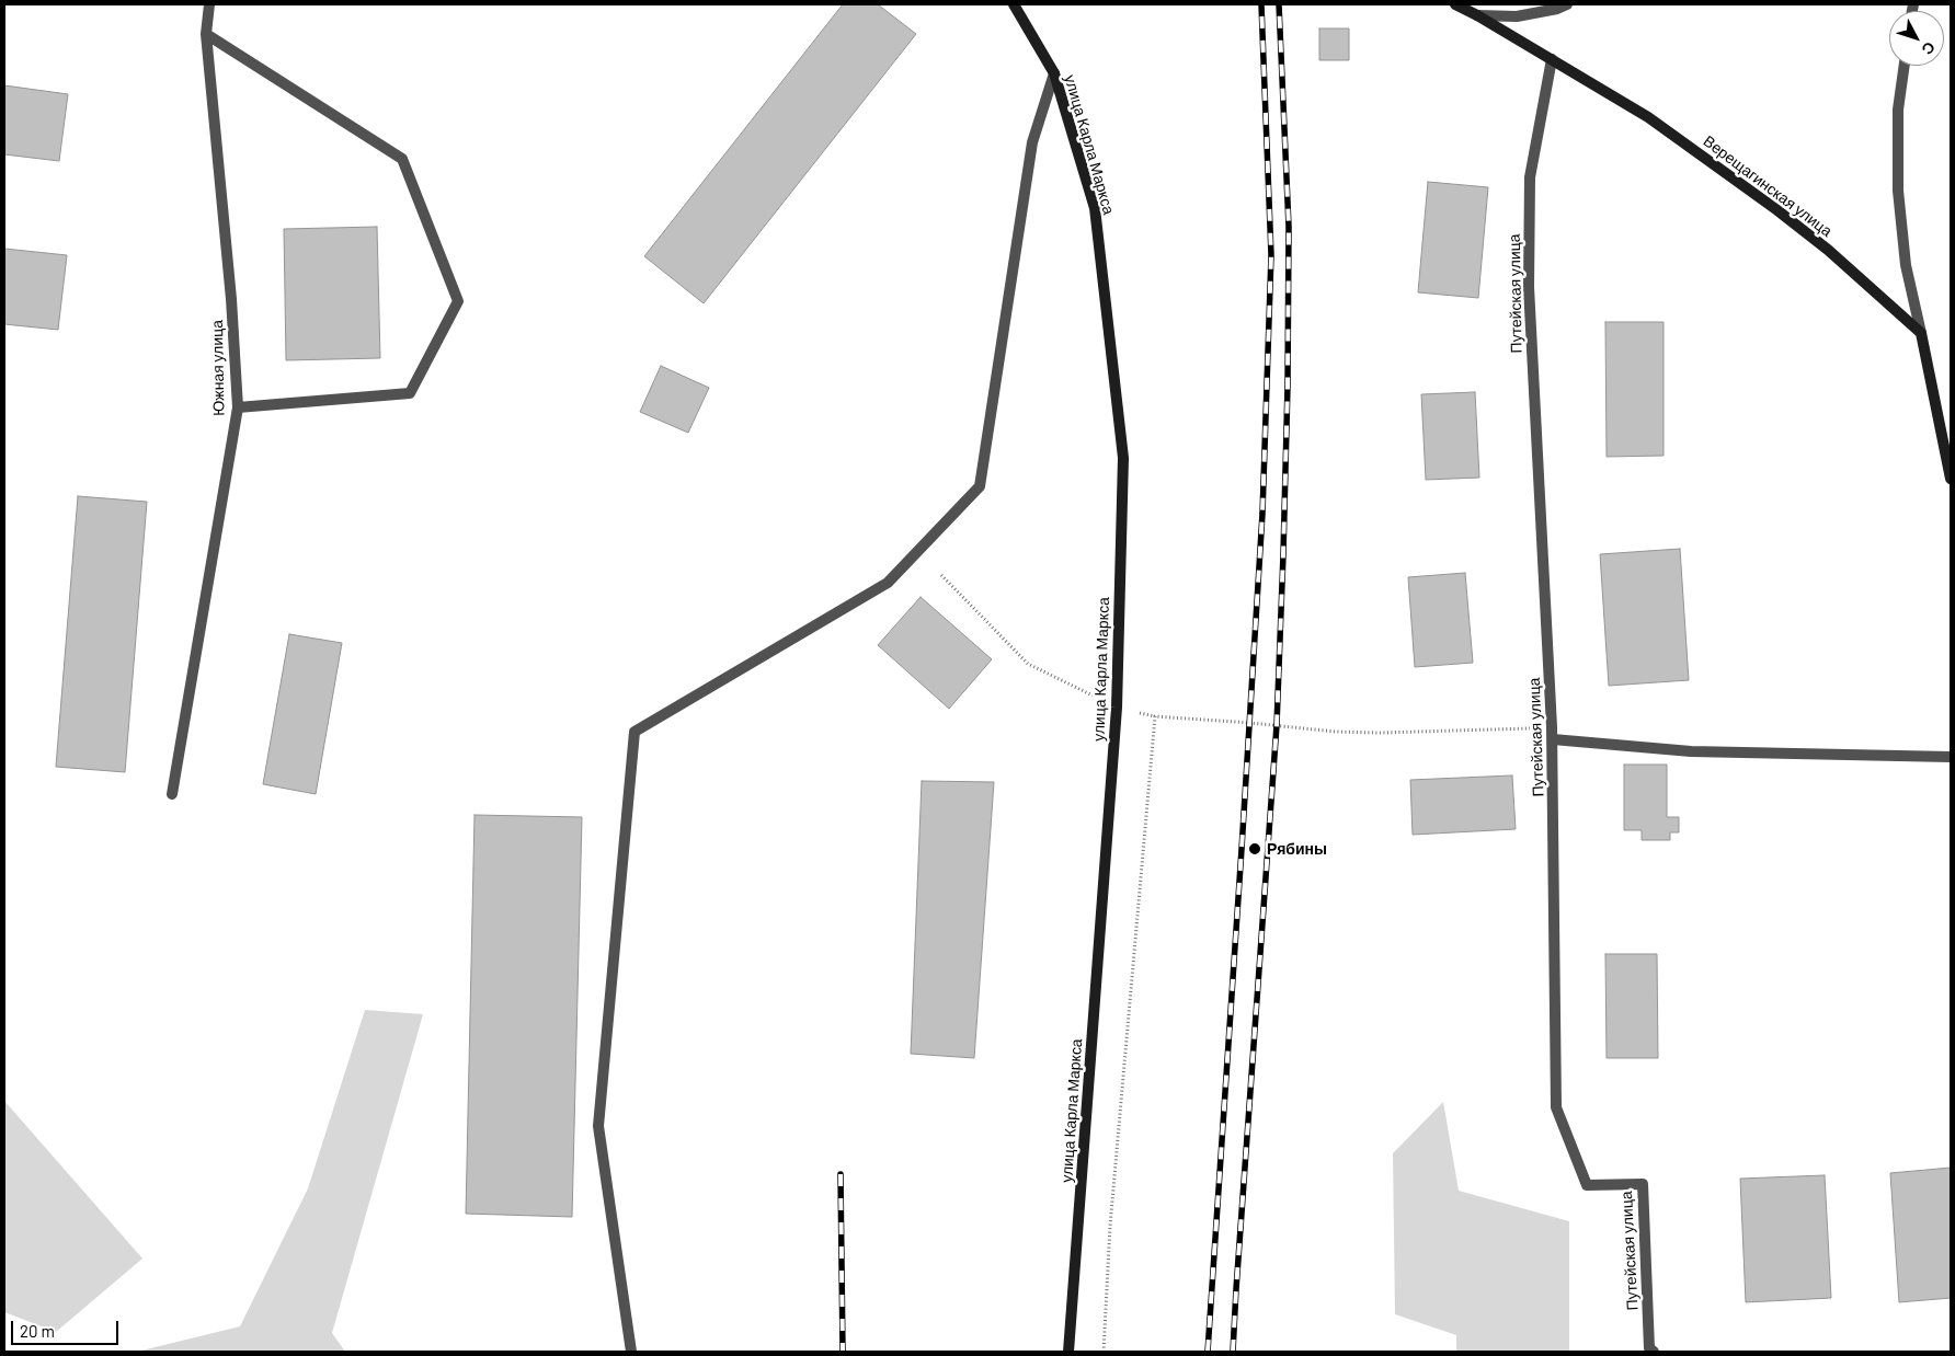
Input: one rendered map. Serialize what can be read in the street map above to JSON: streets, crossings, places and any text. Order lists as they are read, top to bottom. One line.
{"streets":{"main road":["улица Карла Маркса","Верещагинская улица"],"street":["Путейская улица","Южная улица"]},"crossings":[["Верещагинская улица","Путейская улица"]],"places":["Рябины"],"scale_bar":"20 m","north":"bottom right"}
